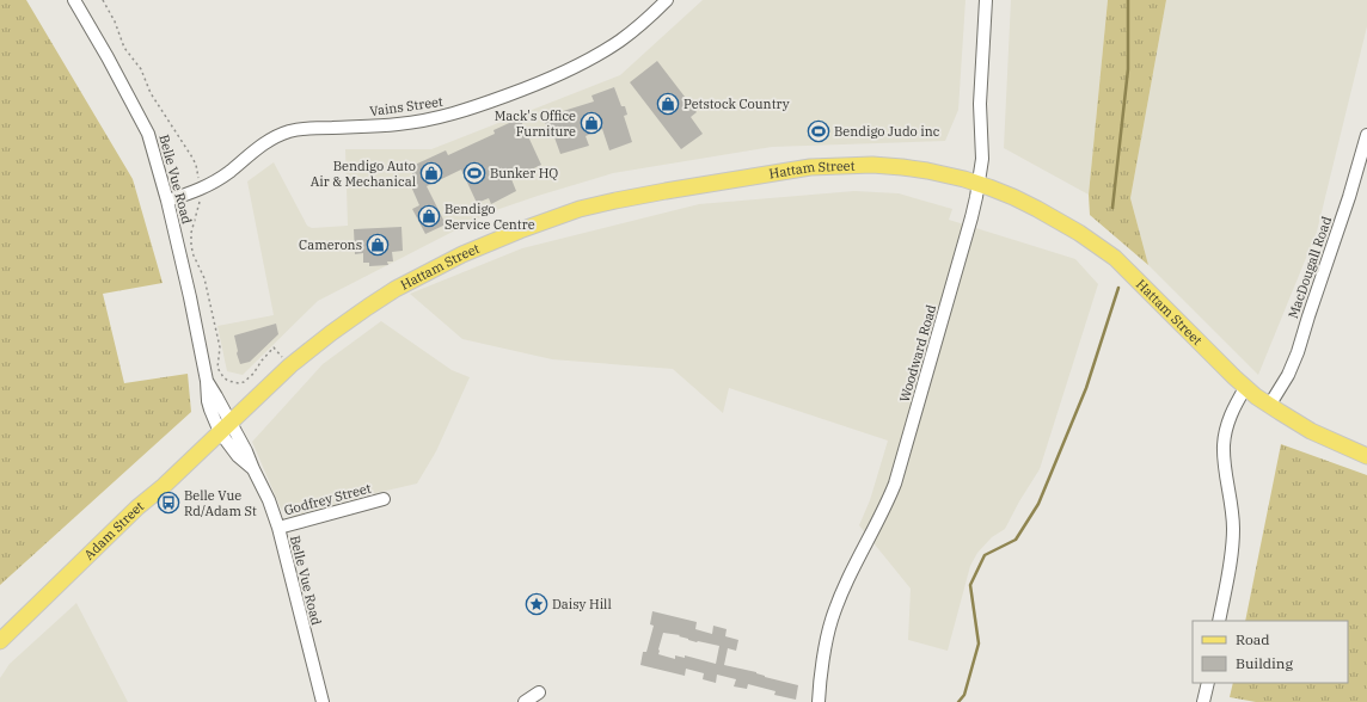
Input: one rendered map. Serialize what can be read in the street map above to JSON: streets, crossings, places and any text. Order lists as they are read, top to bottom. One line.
{"streets":{"main road":["Hattam Street","Adam Street"],"street":["Vains Street","Belle Vue Road","MacDougall Road","Woodward Road","Godfrey Street"]},"crossings":[["Vains Street","Belle Vue Road"],["Hattam Street","Belle Vue Road"],["Hattam Street","MacDougall Road"],["Hattam Street","Woodward Road"],["Hattam Street","Adam Street"],["Belle Vue Road","Godfrey Street"],["Belle Vue Road","Adam Street"]],"places":{"shop":["Petstock Country","Mack's Office Furniture","Bendigo Auto Air & Mechanical","Bendigo Service Centre","Camerons"],"sports":["Bendigo Judo inc","Bunker HQ"],"bus stop":["Belle Vue Rd/Adam St"],"place":["Daisy Hill"]},"legend":["Road","Building"]}
